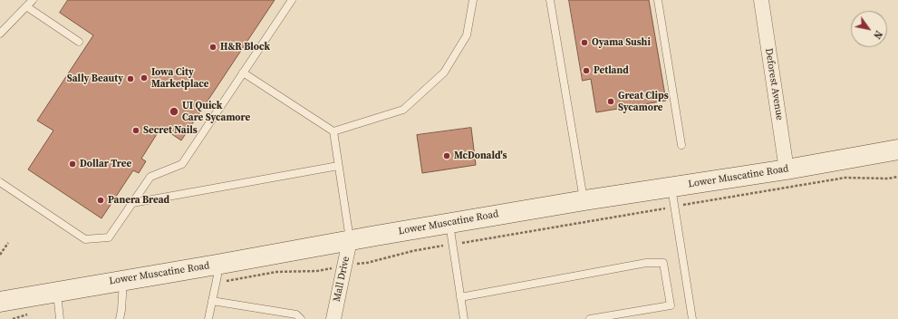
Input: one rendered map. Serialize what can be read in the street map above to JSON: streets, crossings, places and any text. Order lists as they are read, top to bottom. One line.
{"streets":{"main road":["Lower Muscatine Road"],"street":["Deforest Avenue","Mall Drive"]},"crossings":[["Deforest Avenue","Lower Muscatine Road"],["Lower Muscatine Road","Mall Drive"]],"places":["Oyama Sushi","H&R Block","Petland","Iowa City Marketplace","Sally Beauty","Great Clips Sycamore","UI Quick Care Sycamore","Secret Nails","McDonald's","Dollar Tree","Panera Bread"],"north":"bottom right"}
